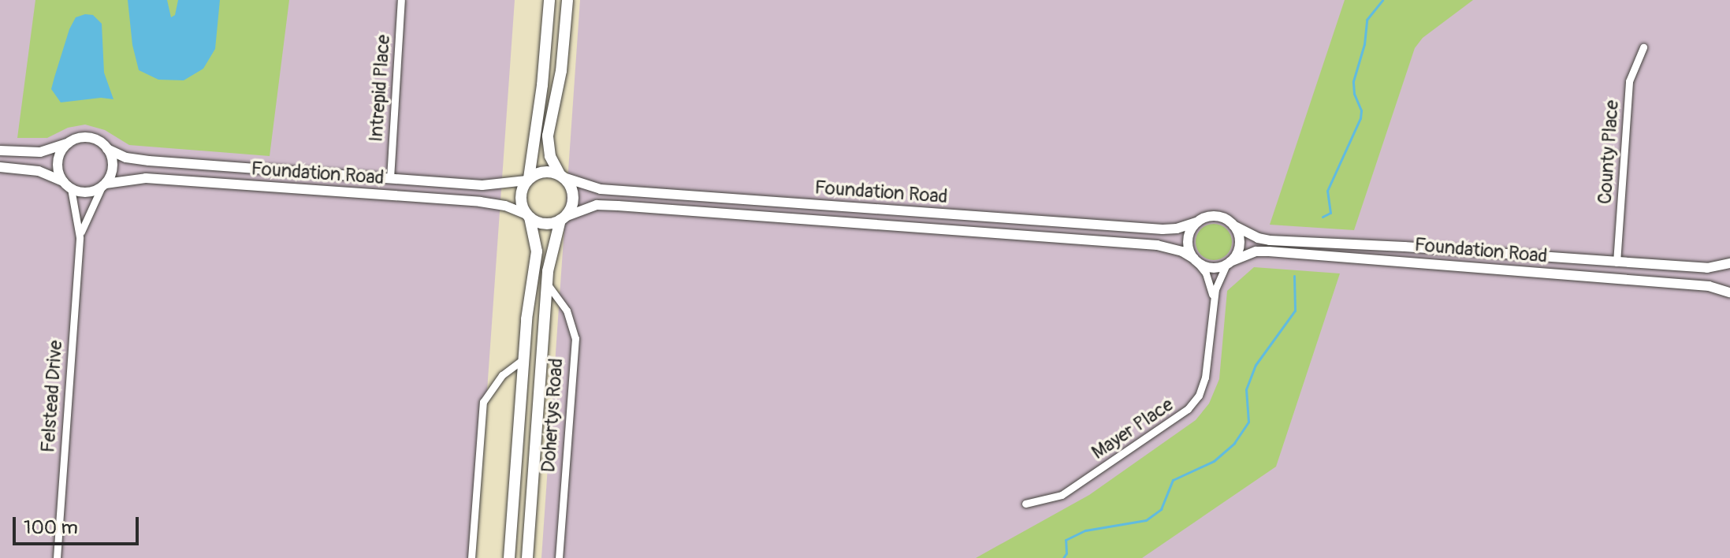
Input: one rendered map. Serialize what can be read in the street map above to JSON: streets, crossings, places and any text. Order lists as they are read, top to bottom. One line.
{"streets":{"main road":["Dohertys Road"],"street":["Intrepid Place","County Place","Foundation Road","Felstead Drive","Mayer Place"]},"crossings":[["Intrepid Place","Foundation Road"],["County Place","Foundation Road"],["Foundation Road","Felstead Drive"],["Foundation Road","Dohertys Road"],["Foundation Road","Mayer Place"]],"scale_bar":"100 m"}
